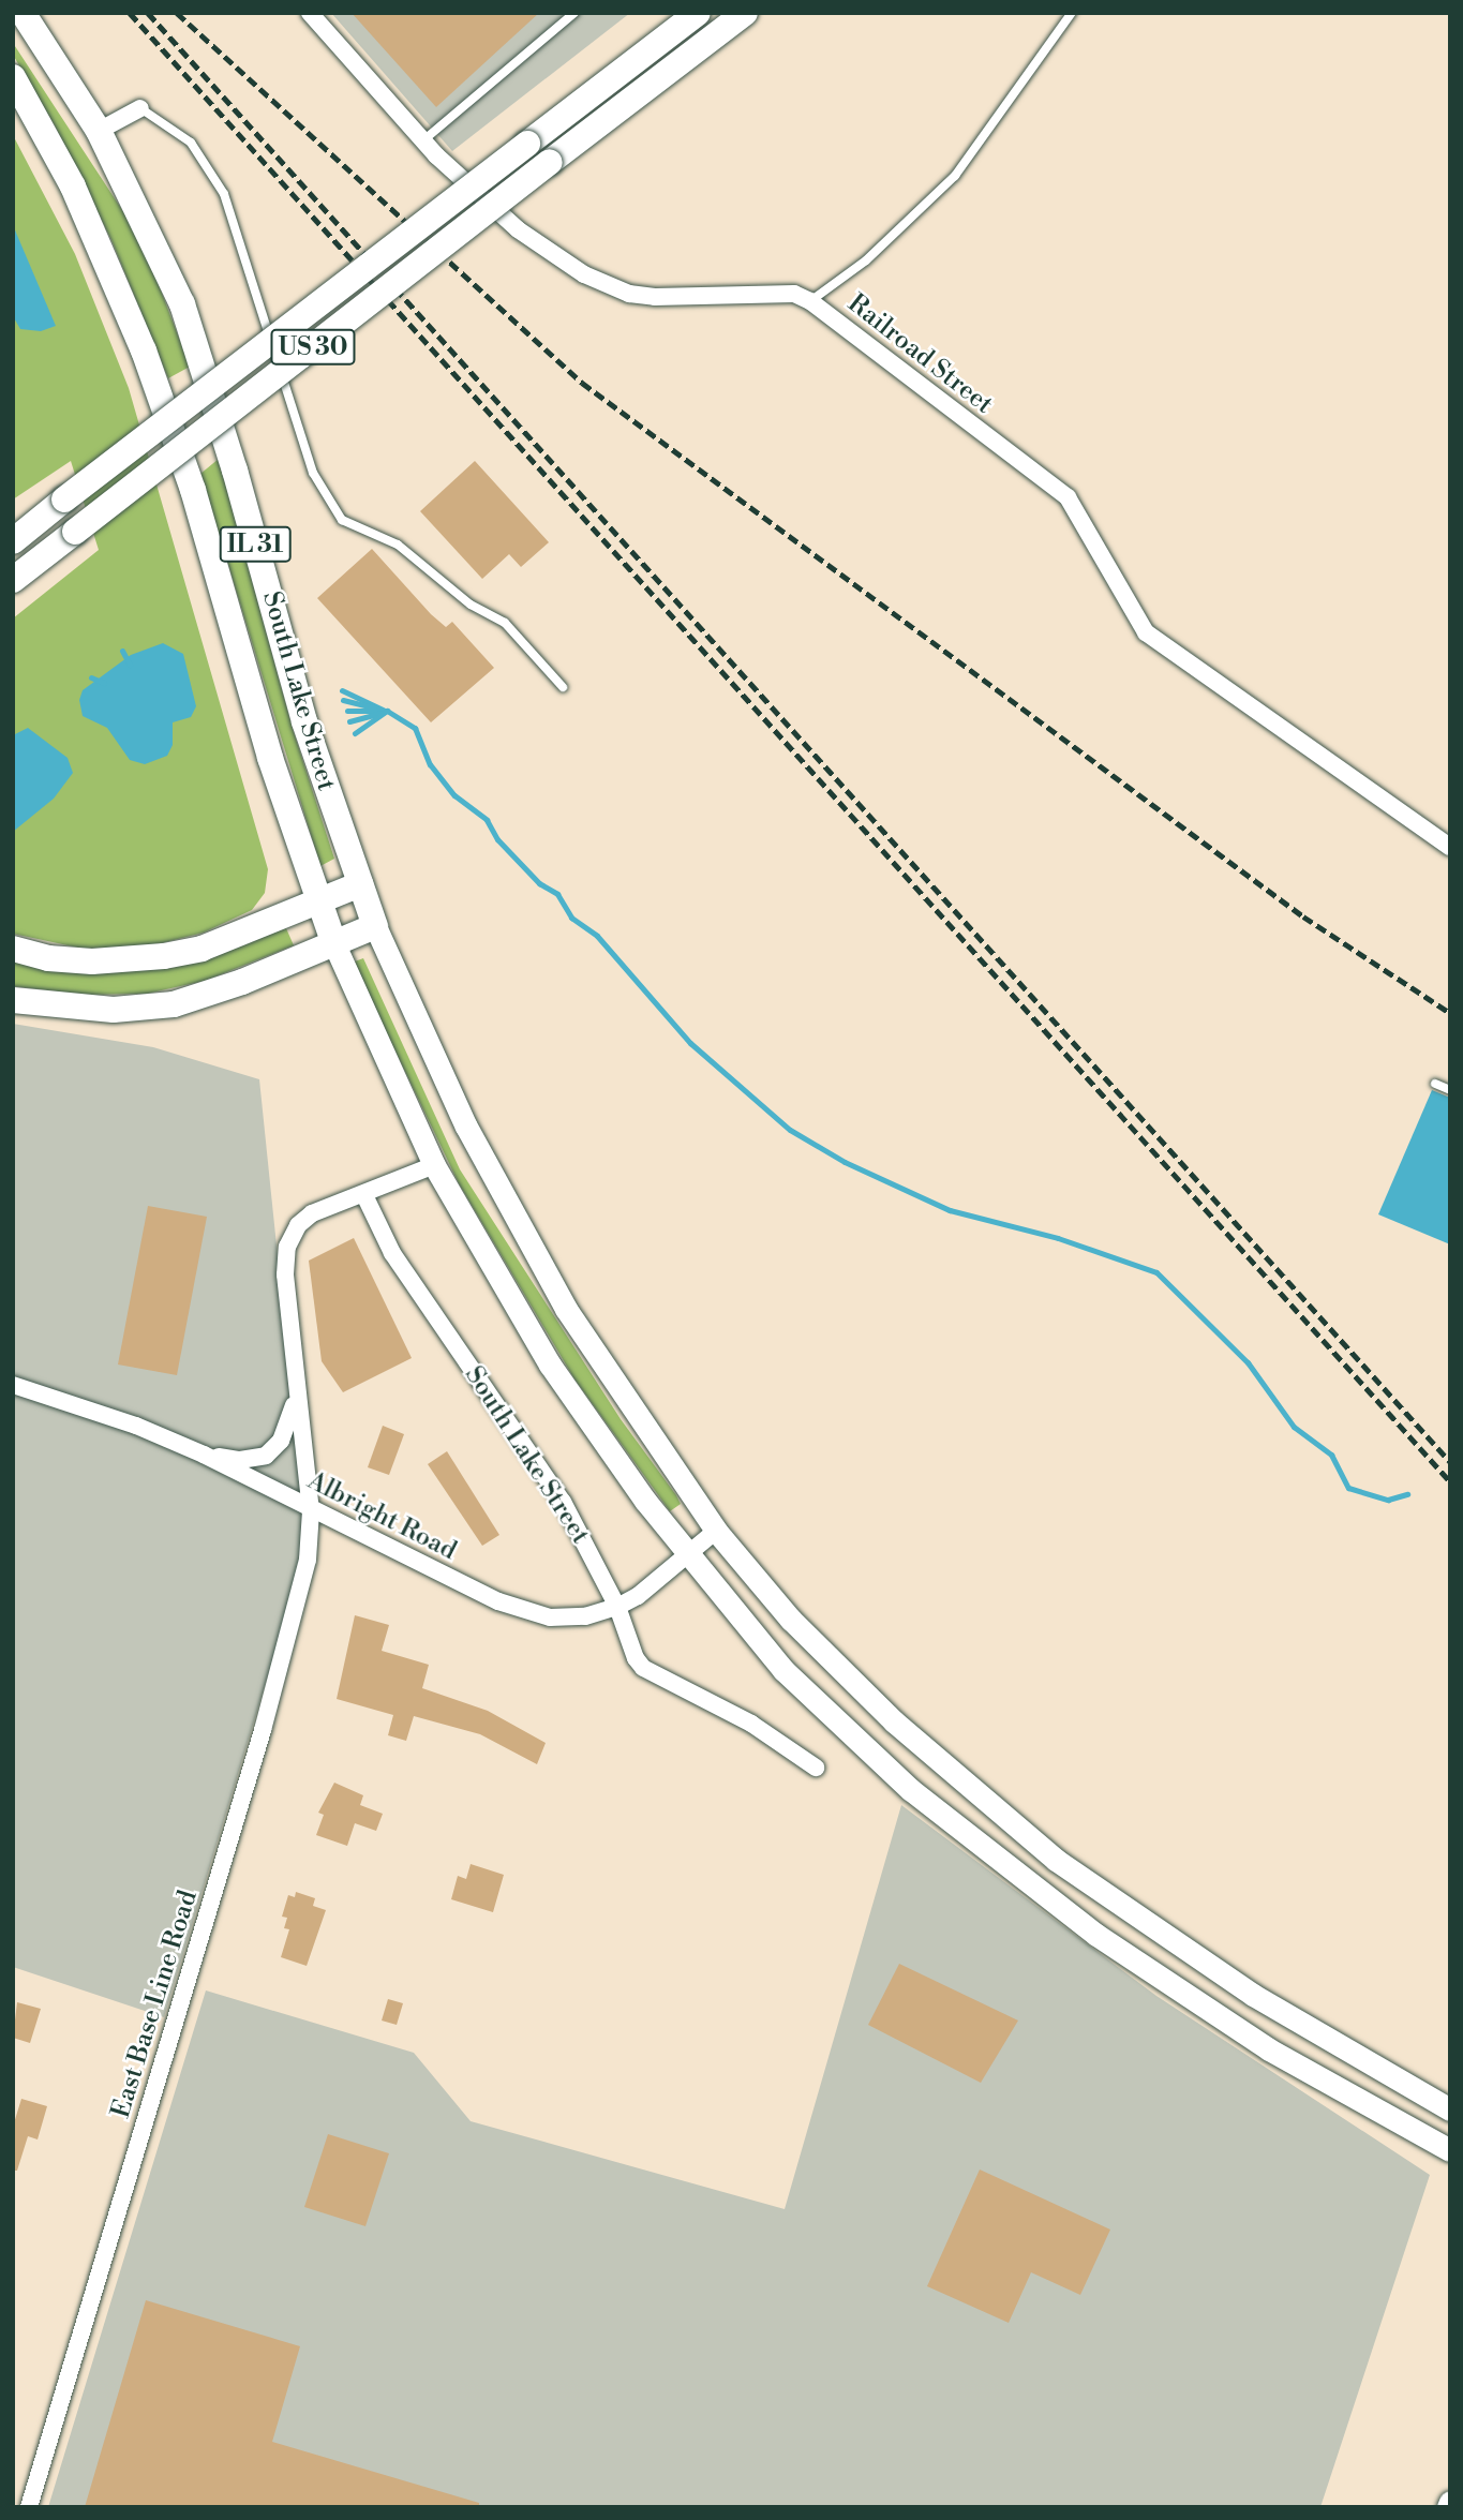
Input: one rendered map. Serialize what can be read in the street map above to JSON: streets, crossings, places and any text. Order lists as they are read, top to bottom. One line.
{"streets":{"main road":["US 30","IL 31","South Lake Street"],"street":["Railroad Street","Albright Road","East Base Line Road"]},"crossings":[["IL 31","South Lake Street"],["IL 31","Albright Road"],["IL 31","East Base Line Road"],["South Lake Street","Albright Road"],["South Lake Street","East Base Line Road"],["Albright Road","East Base Line Road"]]}
